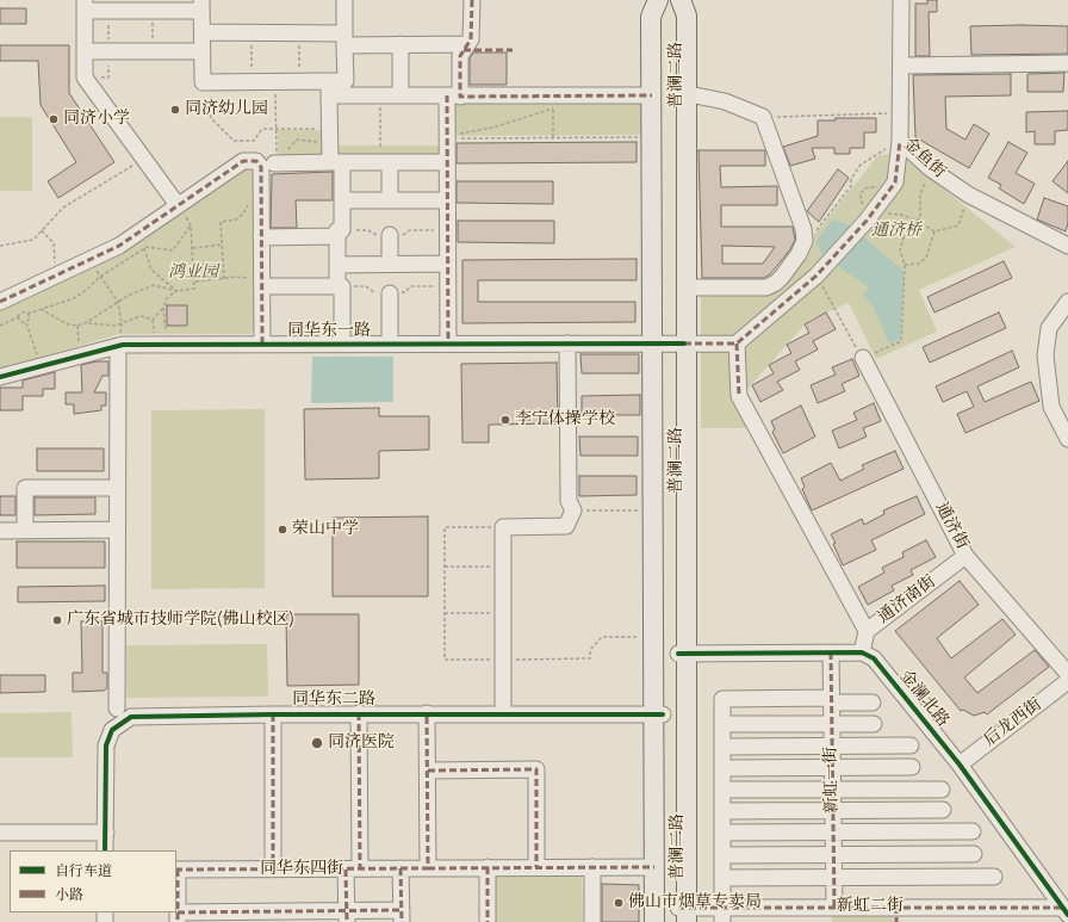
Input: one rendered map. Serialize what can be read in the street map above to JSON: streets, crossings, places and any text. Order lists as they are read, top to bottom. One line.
{"streets":{"main road":["普澜二路"],"street":["金鱼街","同华东一路","通济街","通济南街","金澜北路","同华东二路","后龙西街","新虹一街","同华东四街","新虹二街"]},"crossings":[["普澜二路","同华东一路"],["普澜二路","同华东二路"],["普澜二路","新虹二街"],["通济街","通济南街"],["通济南街","金澜北路"],["金澜北路","后龙西街"],["金澜北路","新虹二街"],["新虹一街","新虹二街"]],"parks":["通济桥","鸿业园"],"places":["同济幼儿园","同济小学","李宁体操学校","荣山中学","广东省城市技师学院(佛山校区)","同济医院","佛山市烟草专卖局"],"legend":["自行车道","小路"]}
